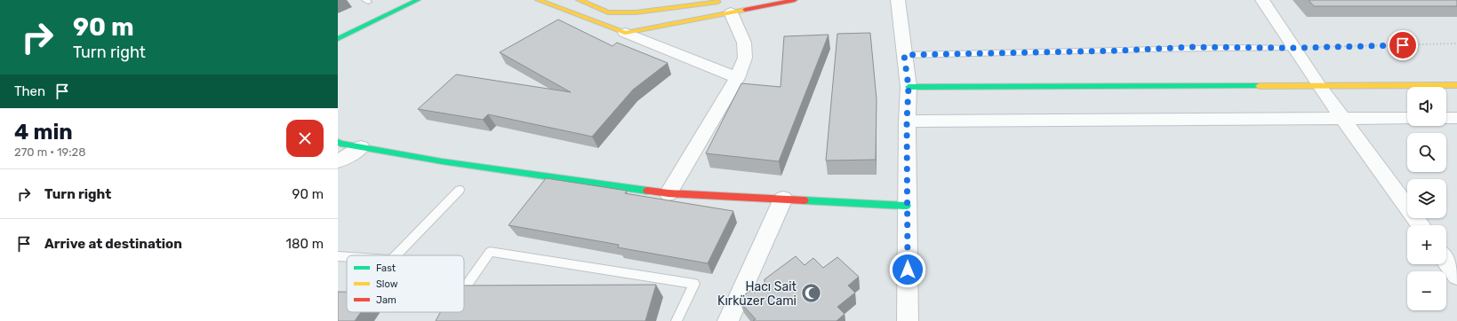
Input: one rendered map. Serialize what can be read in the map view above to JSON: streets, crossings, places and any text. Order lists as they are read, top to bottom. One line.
{"places":{"mosque":["Hacı Sait Kırküzer Cami"]},"legend":["Fast","Slow","Jam"],"page":{"turn":["90 m","Turn right"],"then":"Then","map_buttons":["+","−"],"heading":["4 min","270 m · 19:28"],"list":[{"name":"Turn right","value":"90 m"},{"name":"Arrive at destination","value":"180 m"}]}}
